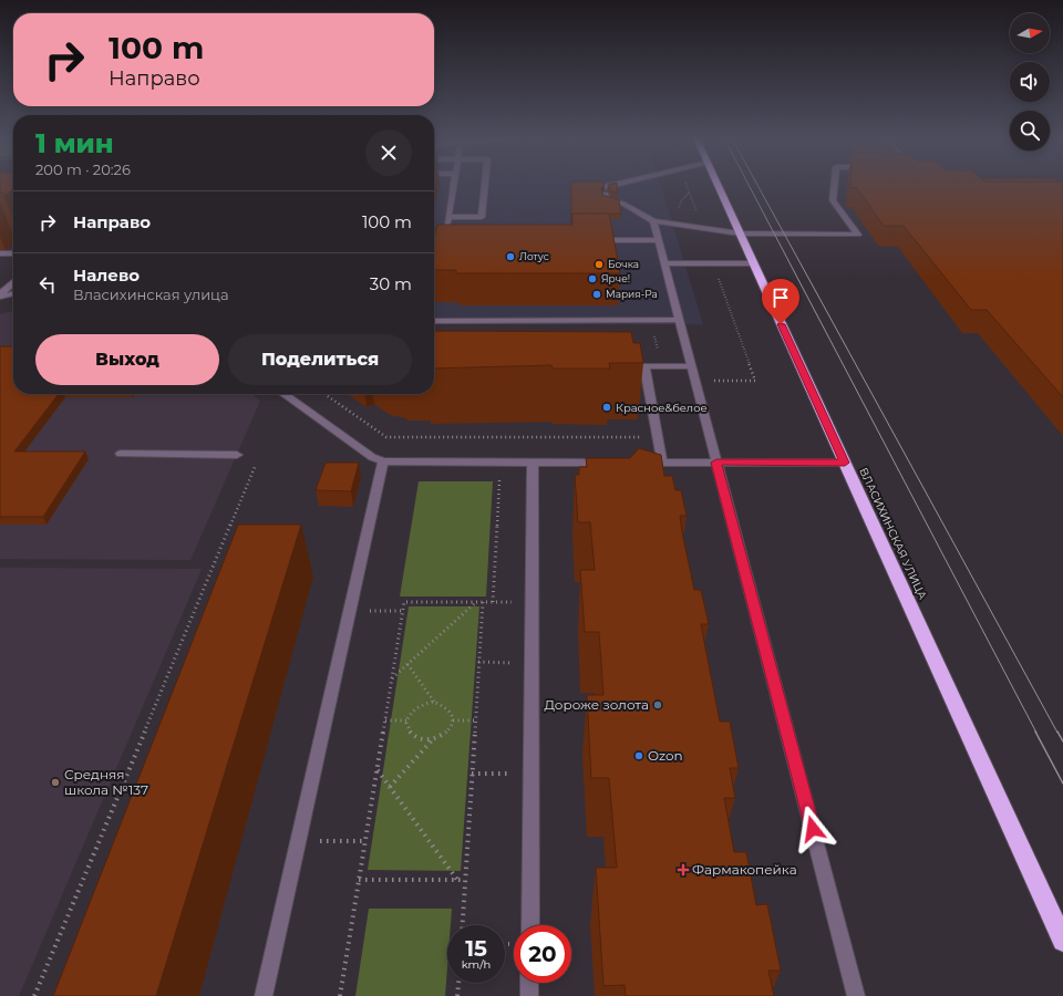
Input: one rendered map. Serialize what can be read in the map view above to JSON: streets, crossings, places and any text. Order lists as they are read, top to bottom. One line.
{"streets":{"highway":["ВЛАСИХИНСКАЯ УЛИЦА"]},"places":{"other":["Лотус","Бочка","Ярче!","Мария-Ра","Красное&белое","Дороже золота","Ozon","Средняя школа №137"],"health":["Фармакопейка"]},"north":"right","page":{"turn":["100 m","Направо"],"heading":["1 мин","200 m · 20:26"],"list":[{"name":"Направо","value":"100 m"},{"name":"Налево","note":"Власихинская улица","value":"30 m"}],"buttons":["Выход","Поделиться"],"speed":"15 km/h","limit":"20"}}
